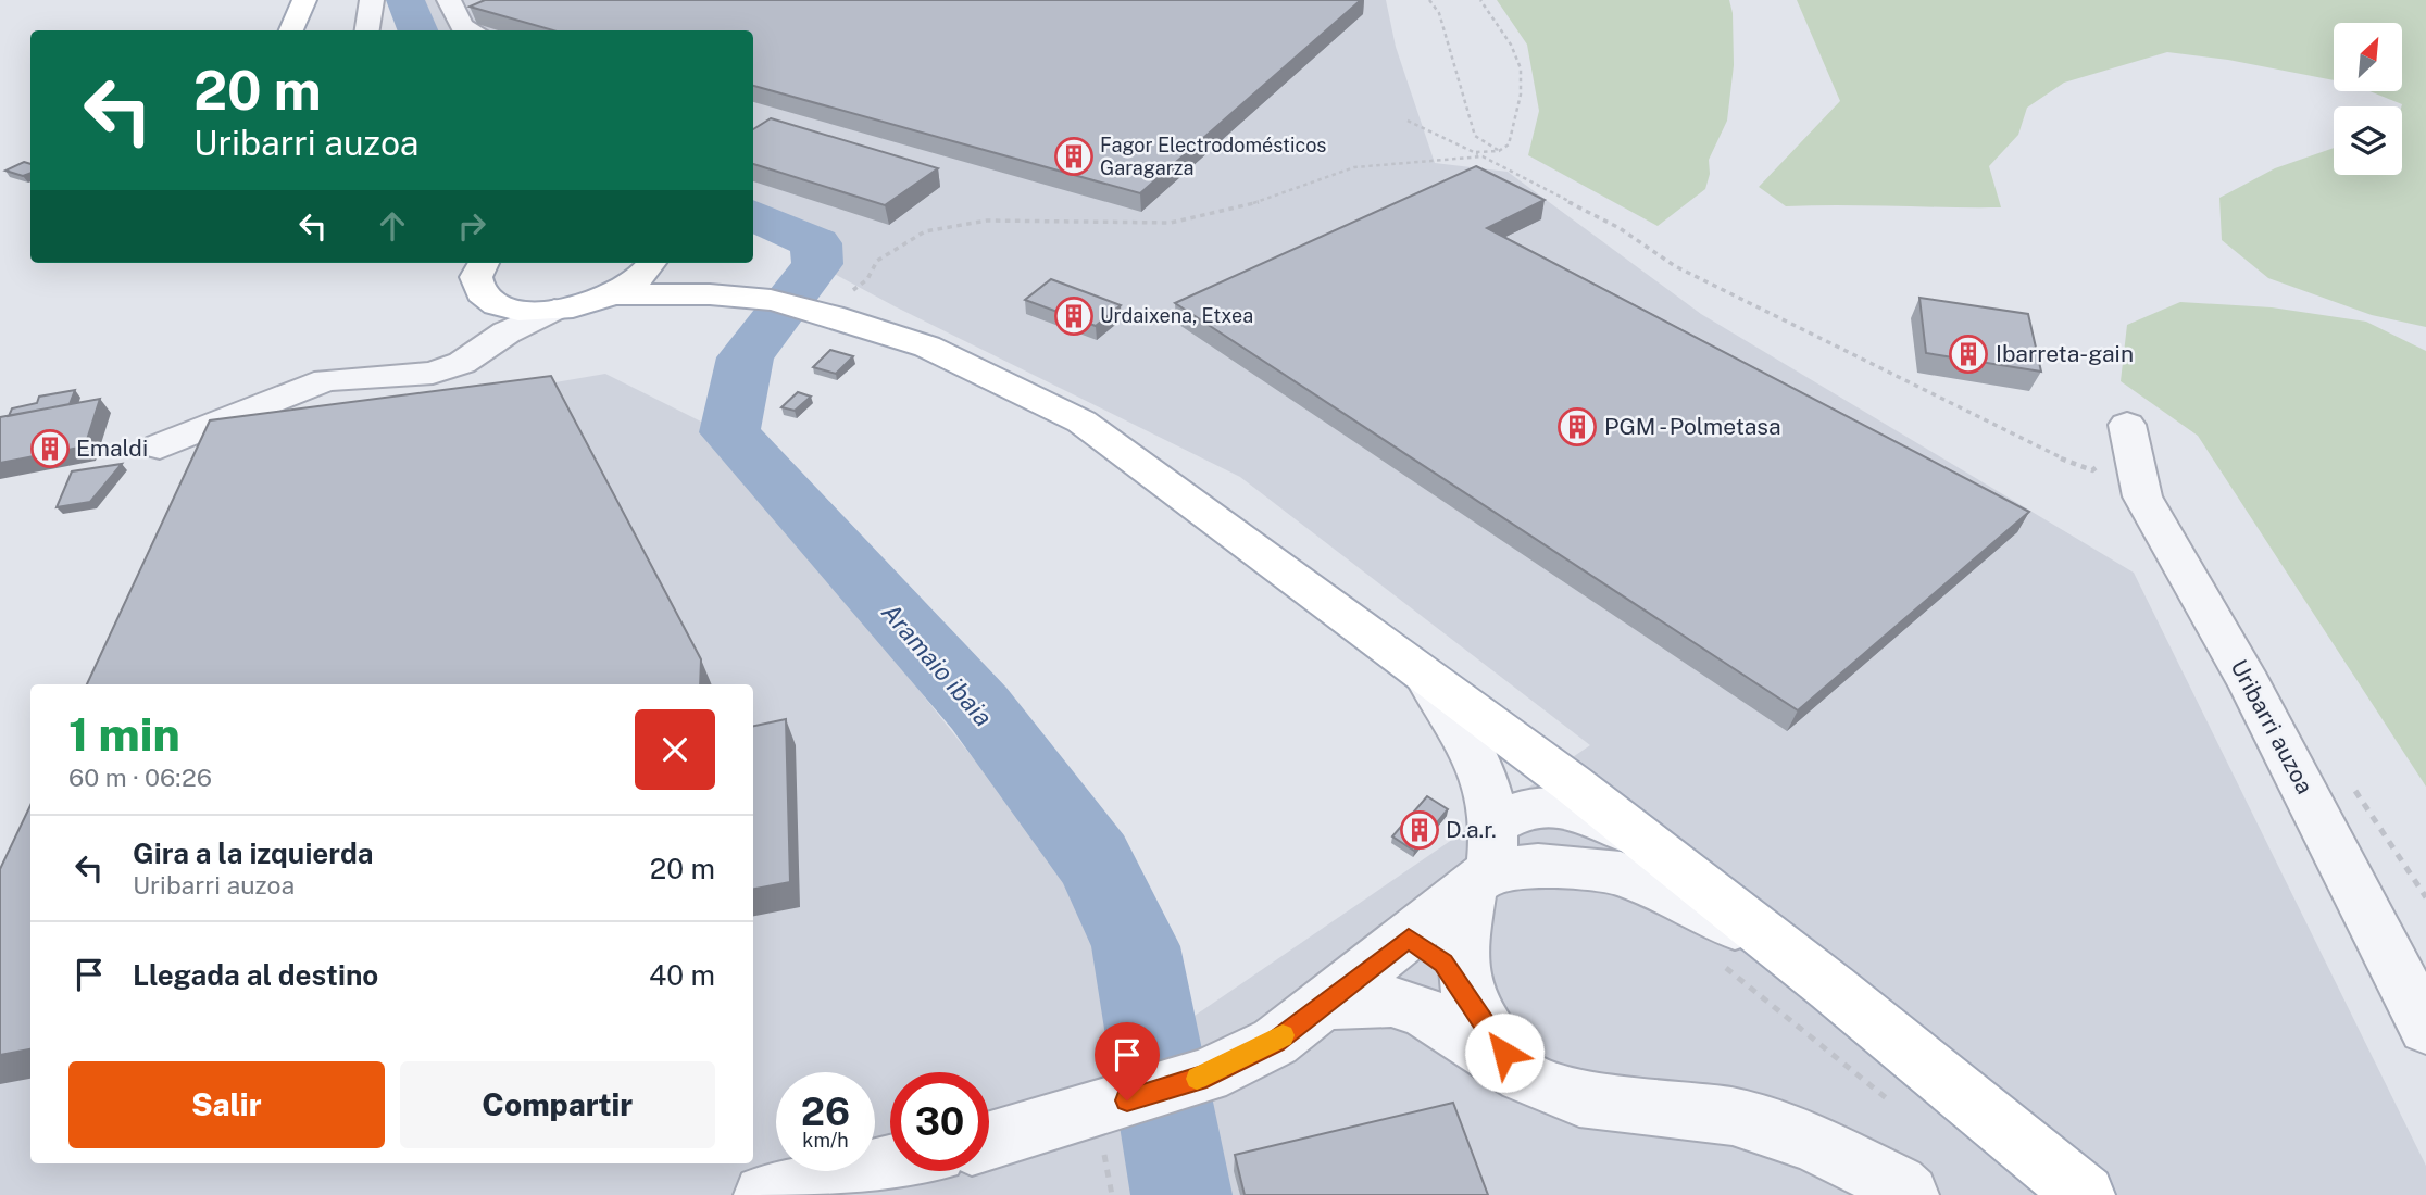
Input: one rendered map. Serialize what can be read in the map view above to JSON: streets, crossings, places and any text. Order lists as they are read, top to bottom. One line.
{"streets":{"street":["Uribarri auzoa"]},"water":["Aramaio ibaia"],"places":{"building":["Fagor Electrodomésticos Garagarza","Urdaixena, Etxea","Ibarreta-gain","PGM - Polmetasa","Emaldi","D.a.r."]},"north":"top right","page":{"turn":["20 m","Uribarri auzoa"],"heading":["1 min","60 m · 06:26"],"list":[{"name":"Gira a la izquierda","note":"Uribarri auzoa","value":"20 m"},{"name":"Llegada al destino","value":"40 m"}],"buttons":["Salir","Compartir"],"speed":"26 km/h","limit":"30"}}
